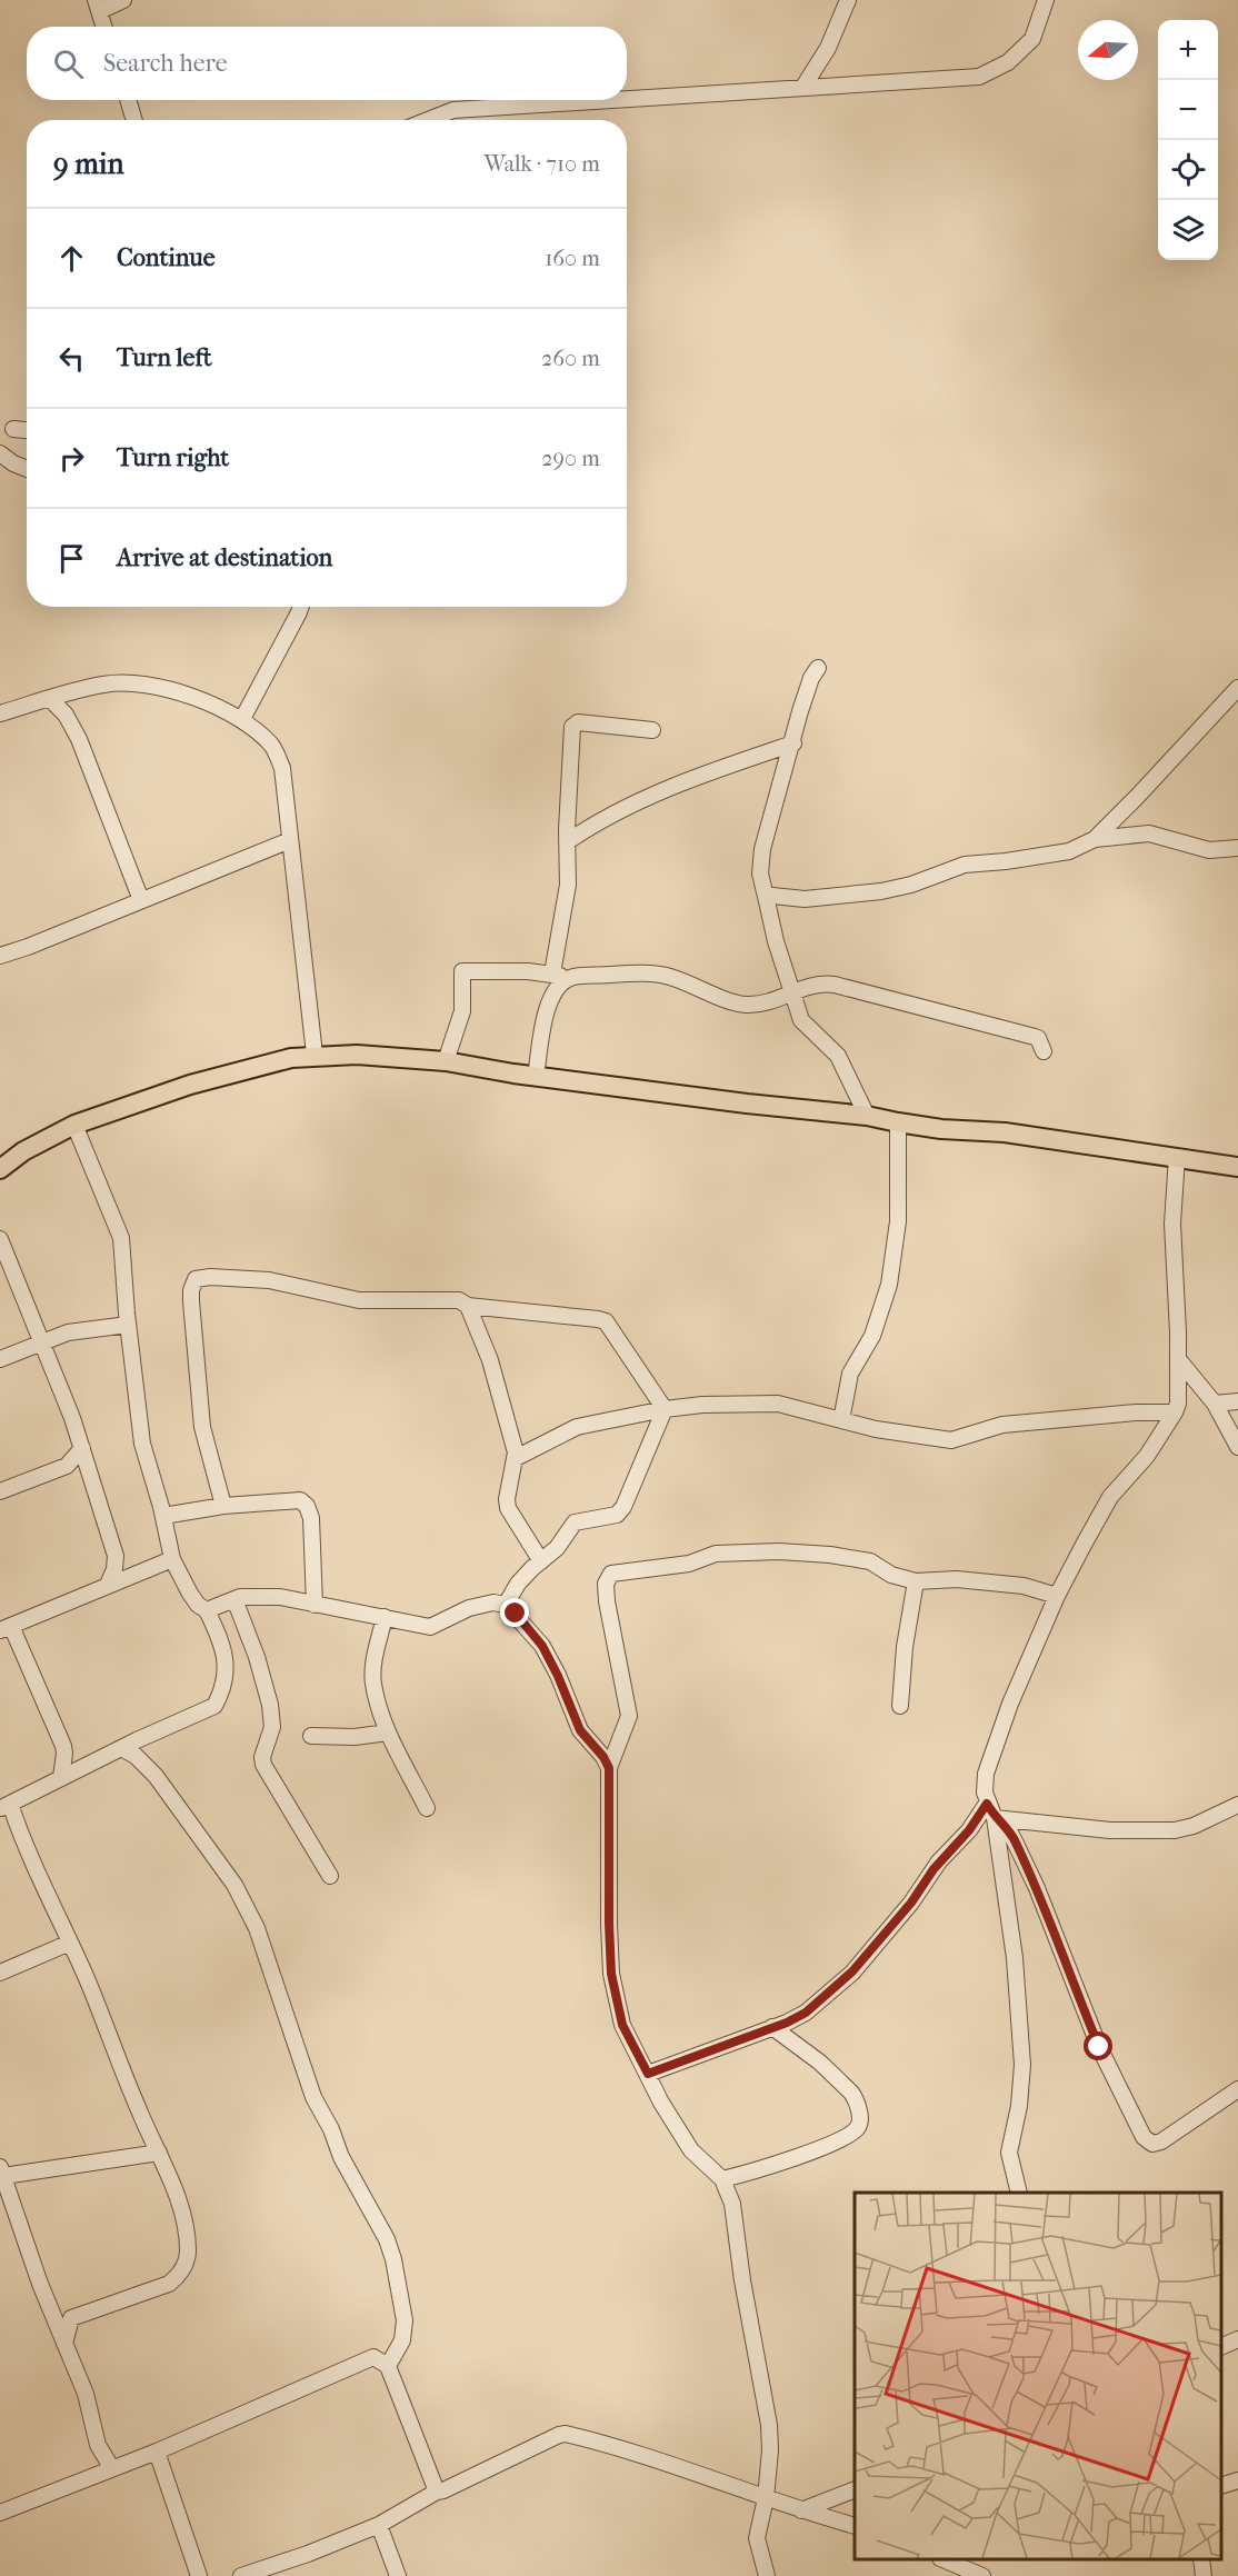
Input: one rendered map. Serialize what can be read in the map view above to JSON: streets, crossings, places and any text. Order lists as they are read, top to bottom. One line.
{"north":"left","page":{"map_buttons":["+","−"],"search":"Search here","heading":["9 min","Walk · 710 m"],"list":[["Continue","160 m"],["Turn left","260 m"],["Turn right","290 m"],"Arrive at destination"]}}
